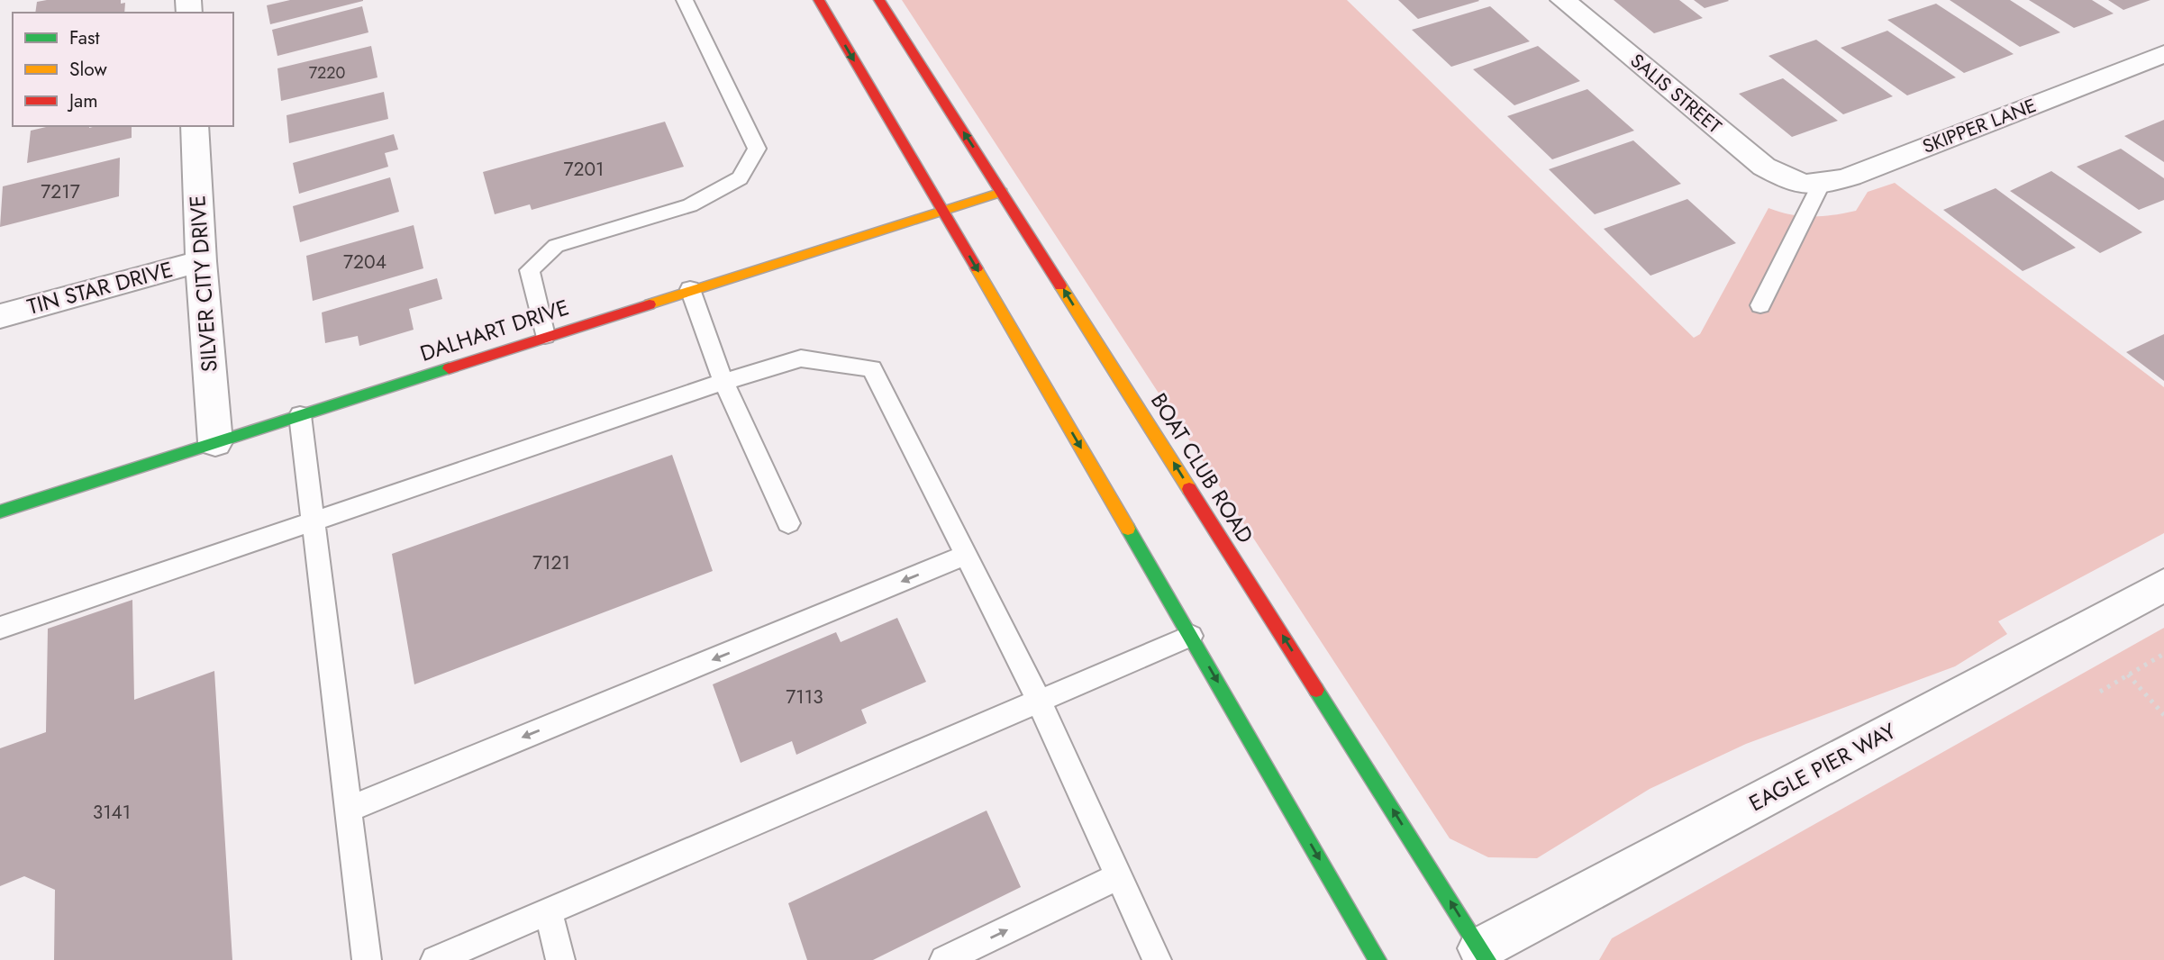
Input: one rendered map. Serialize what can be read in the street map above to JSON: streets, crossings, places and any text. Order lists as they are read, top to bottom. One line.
{"streets":{"main road":["DALHART DRIVE","BOAT CLUB ROAD"],"street":["SALIS STREET","SKIPPER LANE","SILVER CITY DRIVE","TIN STAR DRIVE","EAGLE PIER WAY"]},"crossings":[["SALIS STREET","SKIPPER LANE"],["SILVER CITY DRIVE","TIN STAR DRIVE"],["SILVER CITY DRIVE","DALHART DRIVE"],["DALHART DRIVE","BOAT CLUB ROAD"],["BOAT CLUB ROAD","EAGLE PIER WAY"]],"house_numbers":["7220","7201","7217","7204","7121","7113","3141"],"legend":["Fast","Slow","Jam"]}
